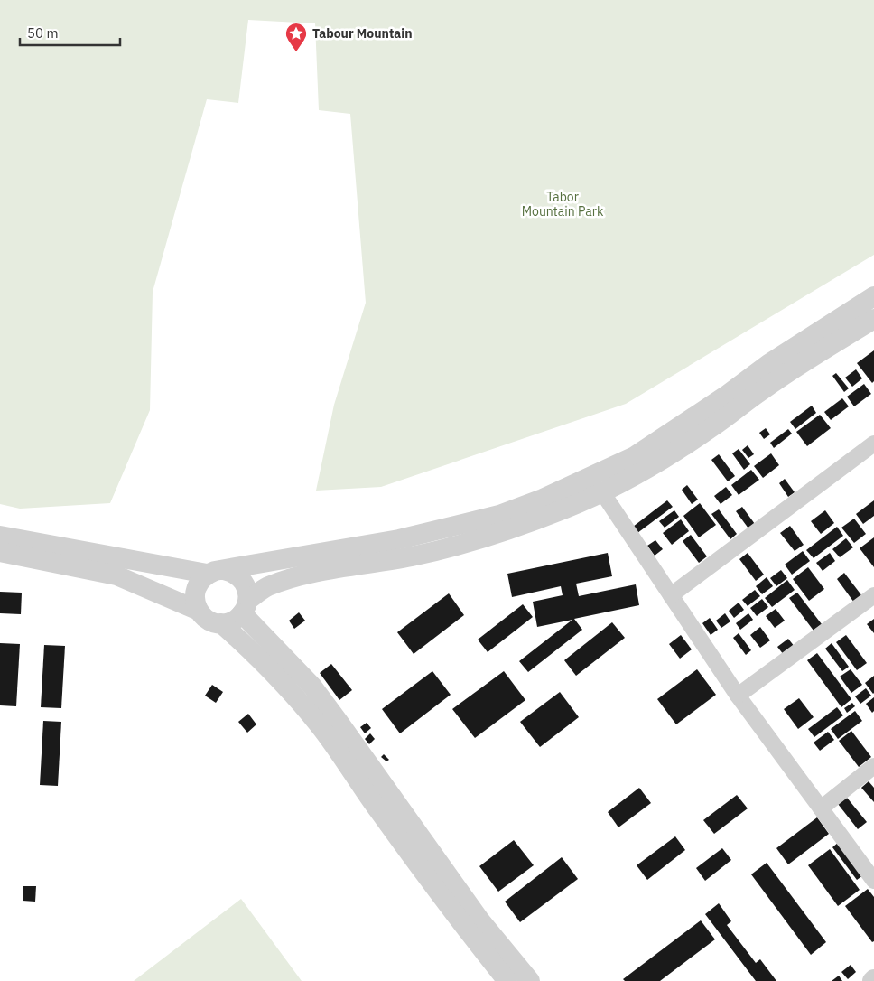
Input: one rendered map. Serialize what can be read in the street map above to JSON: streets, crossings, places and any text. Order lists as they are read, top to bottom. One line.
{"parks":["Tabor Mountain Park"],"places":{"place":["Tabour Mountain"]},"scale_bar":"50 m"}
